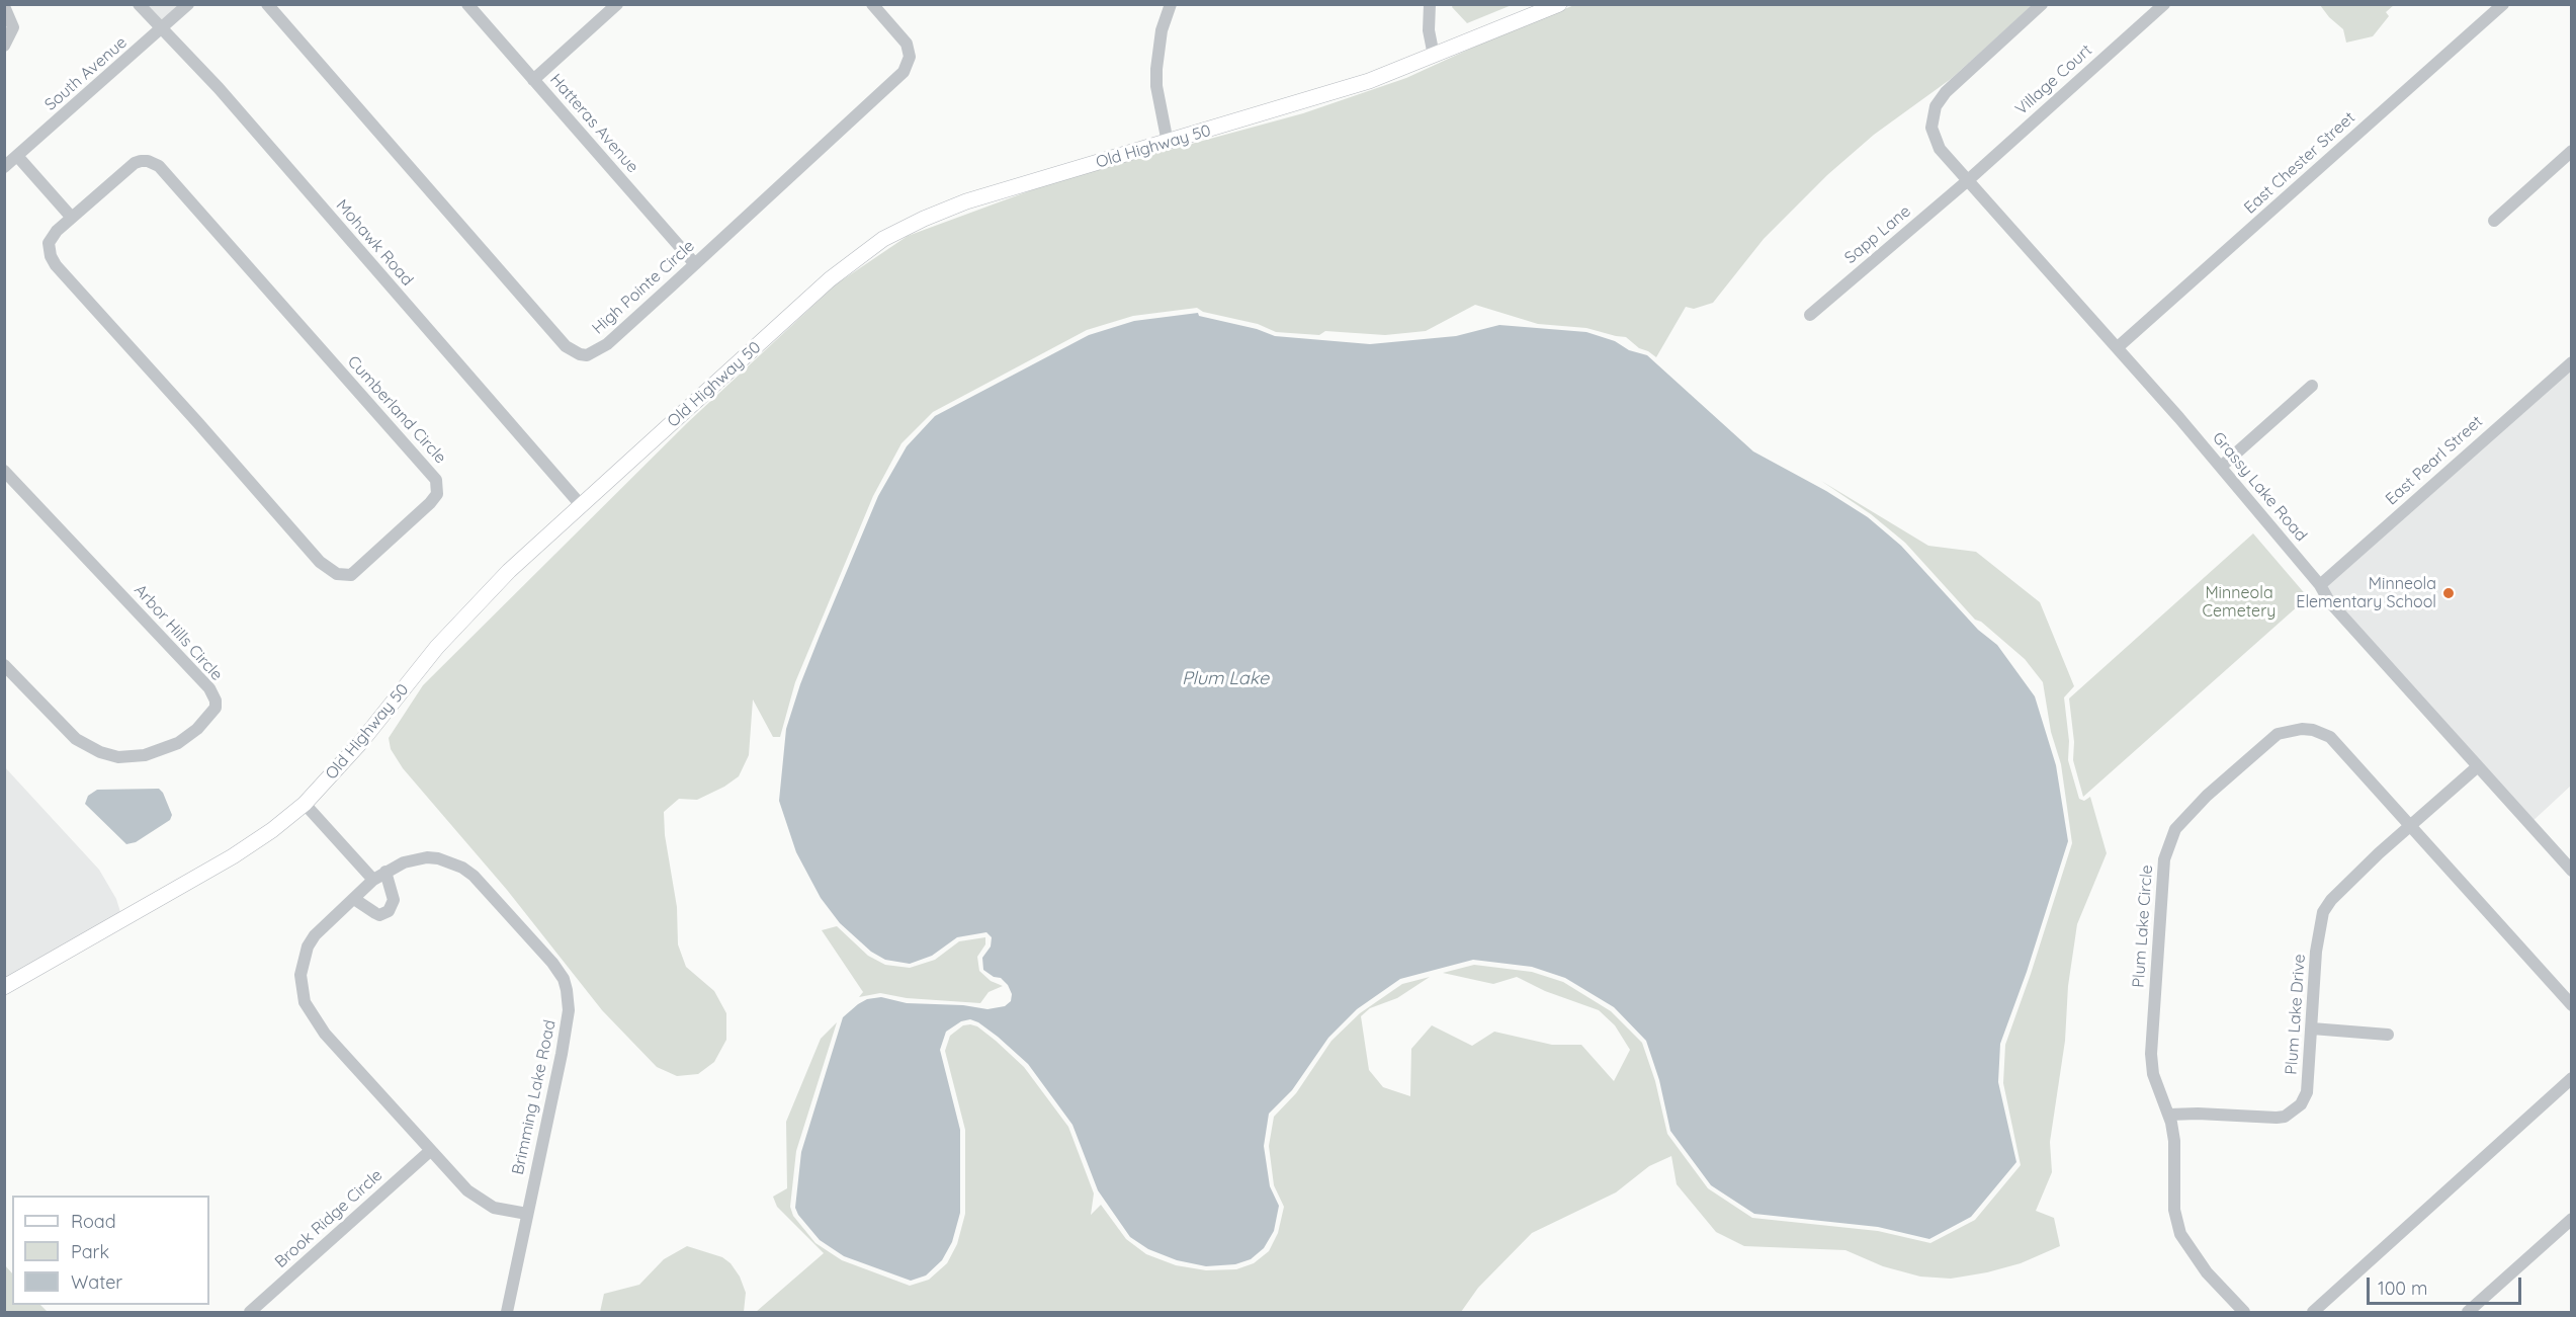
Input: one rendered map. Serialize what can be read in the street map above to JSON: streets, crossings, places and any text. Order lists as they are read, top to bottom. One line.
{"streets":{"main road":["Old Highway 50"],"street":["South Avenue","Village Court","Hatteras Avenue","East Chester Street","Sapp Lane","Mohawk Road","High Pointe Circle","Cumberland Circle","East Pearl Street","Grassy Lake Road","Arbor Hills Circle","Plum Lake Circle","Plum Lake Drive","Brimming Lake Road","Brook Ridge Circle"]},"crossings":[["South Avenue","Mohawk Road"],["Village Court","Sapp Lane"],["Village Court","Grassy Lake Road"],["Hatteras Avenue","High Pointe Circle"],["Old Highway 50","Mohawk Road"],["East Chester Street","Grassy Lake Road"],["Sapp Lane","Grassy Lake Road"],["East Pearl Street","Grassy Lake Road"],["Plum Lake Circle","Plum Lake Drive"],["Brimming Lake Road","Brook Ridge Circle"]],"water":["Plum Lake"],"parks":["Minneola Cemetery"],"places":["Minneola Elementary School"],"legend":["Road","Park","Water"],"scale_bar":"100 m"}
